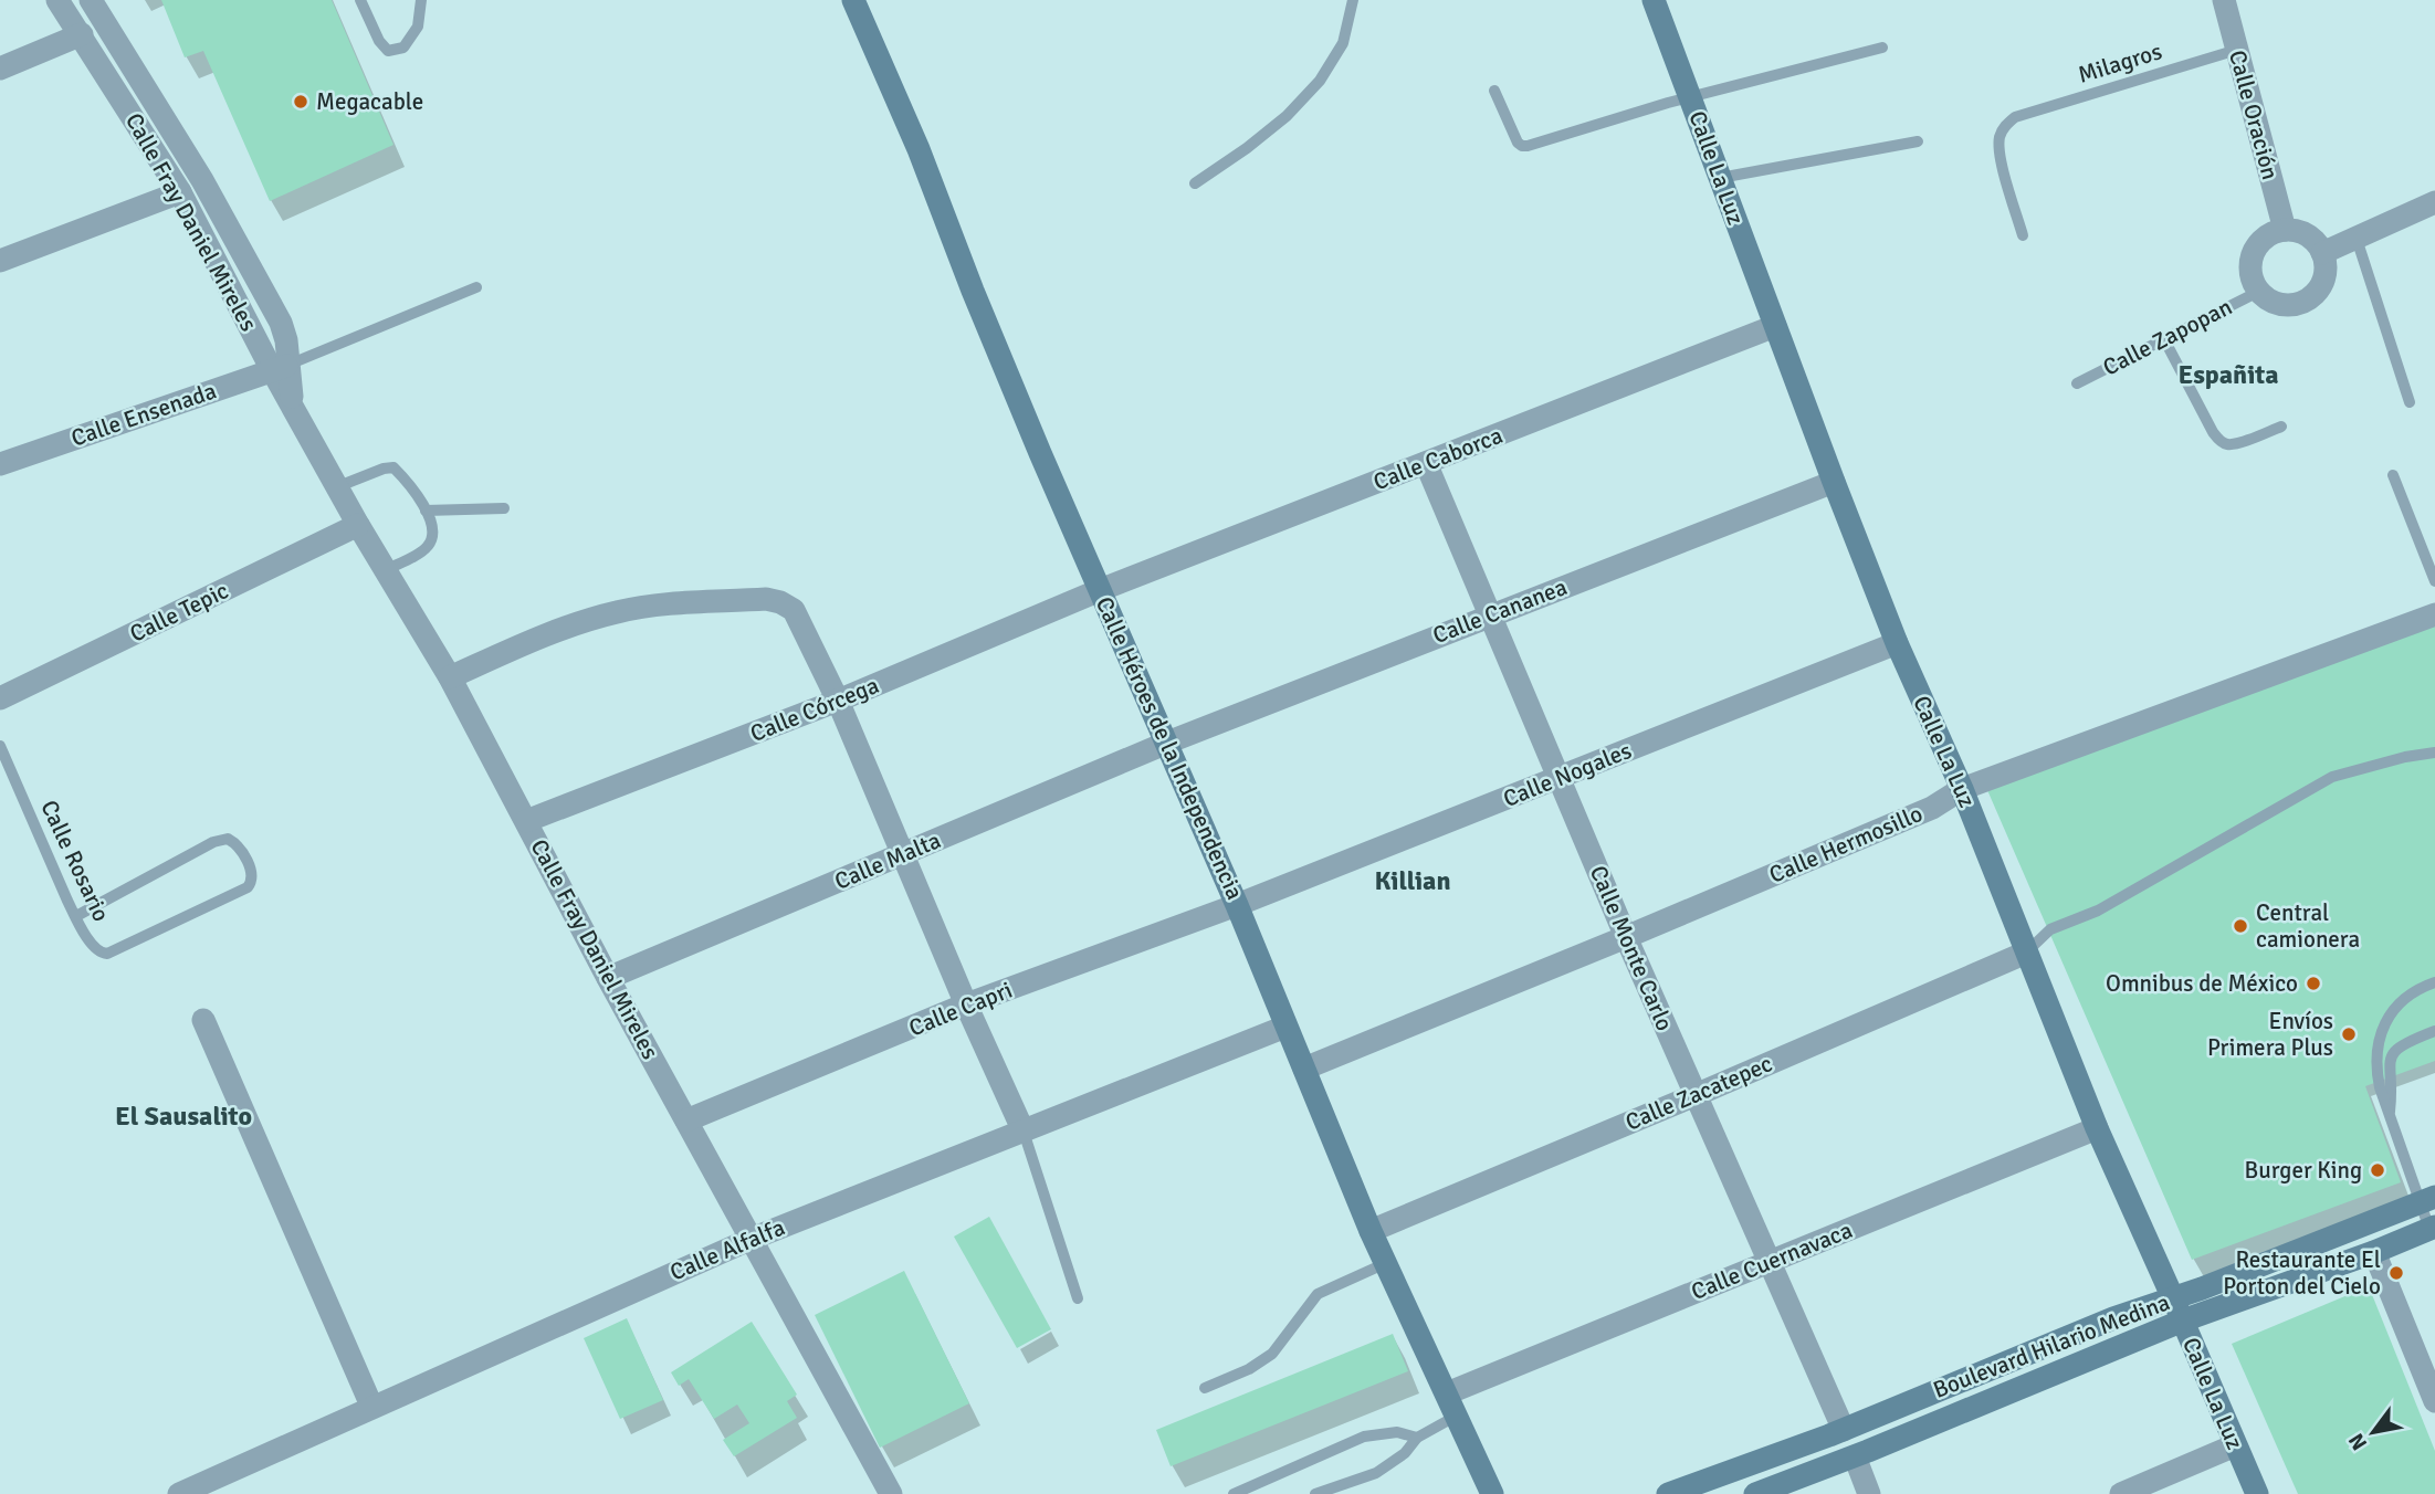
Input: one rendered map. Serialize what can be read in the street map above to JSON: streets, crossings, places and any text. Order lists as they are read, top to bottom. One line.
{"streets":{"street":["Calle Oración","Calle La Luz","Calle Fray Daniel Mireles","Calle Ensenada","Calle Caborca","Calle Cananea","Calle Tepic","Calle Córcega","Calle Héroes de la Independencia","Calle Nogales","Calle Hermosillo","Calle Malta","Calle Monte Carlo","Calle Capri","Calle Zacatepec","Calle Alfalfa","Calle Cuernavaca","Boulevard Hilario Medina"],"lane":["Milagros","Calle Zapopan","Calle Rosario"]},"crossings":[["Milagros","Calle Oración"],["Calle Oración","Calle Zapopan"],["Calle La Luz","Calle Caborca"],["Calle La Luz","Calle Cananea"],["Calle La Luz","Calle Nogales"],["Calle La Luz","Calle Hermosillo"],["Calle La Luz","Calle Zacatepec"],["Calle La Luz","Calle Cuernavaca"],["Calle La Luz","Boulevard Hilario Medina"],["Calle Fray Daniel Mireles","Calle Ensenada"],["Calle Fray Daniel Mireles","Calle Tepic"],["Calle Fray Daniel Mireles","Calle Córcega"],["Calle Fray Daniel Mireles","Calle Malta"],["Calle Fray Daniel Mireles","Calle Capri"],["Calle Fray Daniel Mireles","Calle Alfalfa"],["Calle Caborca","Calle Córcega"],["Calle Caborca","Calle Héroes de la Independencia"],["Calle Caborca","Calle Monte Carlo"],["Calle Cananea","Calle Héroes de la Independencia"],["Calle Cananea","Calle Malta"],["Calle Cananea","Calle Monte Carlo"],["Calle Córcega","Calle Héroes de la Independencia"],["Calle Héroes de la Independencia","Calle Nogales"],["Calle Héroes de la Independencia","Calle Hermosillo"],["Calle Héroes de la Independencia","Calle Malta"],["Calle Héroes de la Independencia","Calle Capri"],["Calle Héroes de la Independencia","Calle Zacatepec"],["Calle Héroes de la Independencia","Calle Alfalfa"],["Calle Héroes de la Independencia","Calle Cuernavaca"],["Calle Nogales","Calle Monte Carlo"],["Calle Nogales","Calle Capri"],["Calle Hermosillo","Calle Monte Carlo"],["Calle Monte Carlo","Calle Zacatepec"],["Calle Monte Carlo","Calle Cuernavaca"],["Calle Monte Carlo","Boulevard Hilario Medina"]],"districts":["Españita","Killian","El Sausalito"],"places":["Megacable","Central camionera","Omnibus de México","Envíos Primera Plus","Burger King","Restaurante El Porton del Cielo"],"north":"bottom left"}
